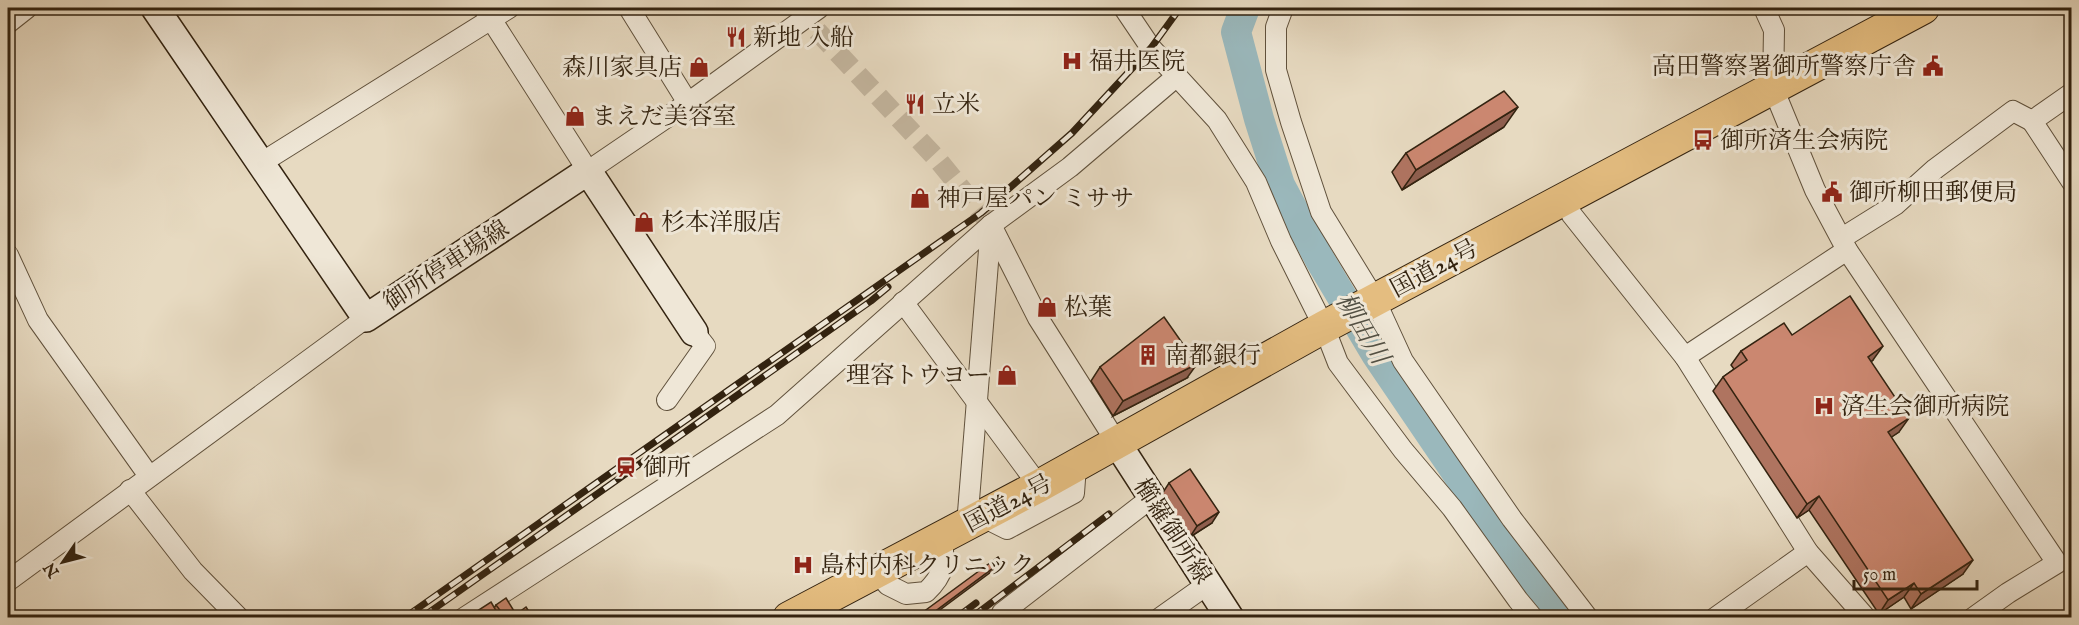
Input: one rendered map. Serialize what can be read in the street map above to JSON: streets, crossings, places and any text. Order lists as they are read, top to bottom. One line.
{"streets":{"highway":["国道24号"],"main road":["御所停車場線","櫛羅御所線"]},"crossings":[["国道24号","櫛羅御所線"]],"water":["柳田川"],"places":{"restaurant":["新地 入船","立米"],"hospital":["福井医院","済生会御所病院","島村内科クリニック"],"public building":["高田警察署御所警察庁舎","御所柳田郵便局"],"shop":["森川家具店","まえだ美容室","神戸屋パン ミササ","杉本洋服店","松葉","理容トウヨー"],"bus stop":["御所済生会病院"],"building":["南都銀行"],"station":["御所"]},"scale_bar":"50 m","north":"bottom left"}
